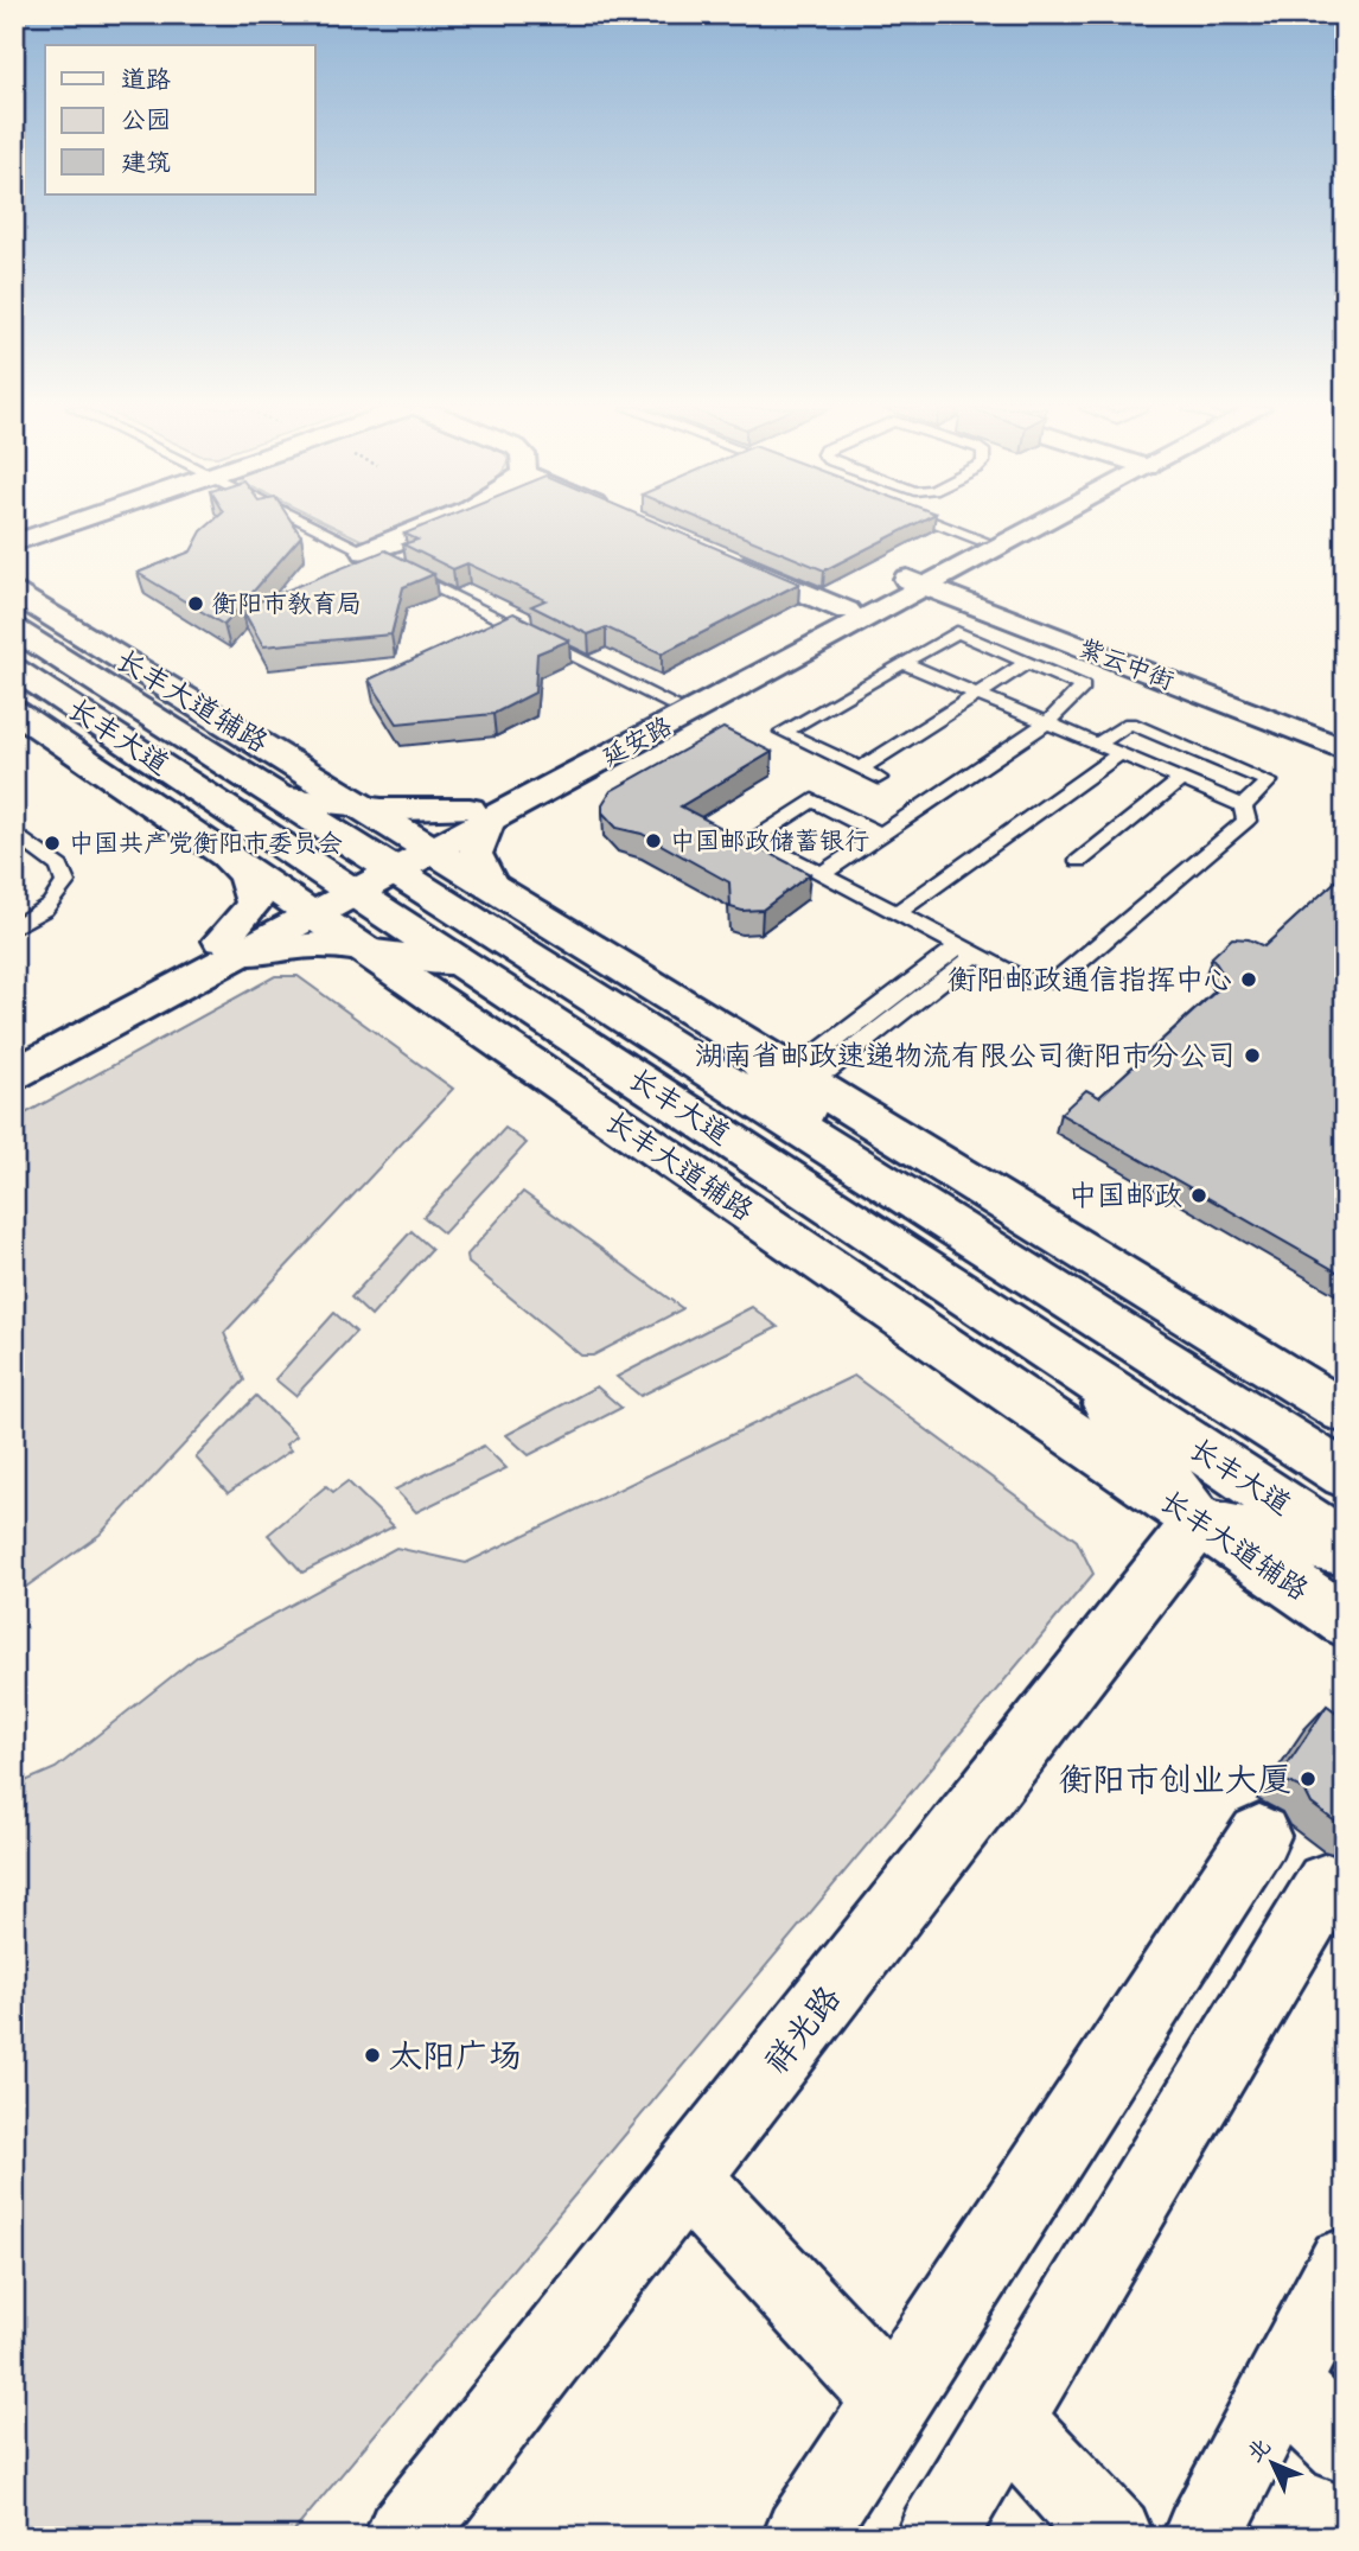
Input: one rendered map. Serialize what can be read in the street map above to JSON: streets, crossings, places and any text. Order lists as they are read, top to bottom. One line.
{"streets":{"main road":["紫云中街","长丰大道辅路","长丰大道","延安路","祥光路"]},"crossings":[["紫云中街","延安路"],["长丰大道辅路","长丰大道"],["长丰大道辅路","延安路"],["长丰大道辅路","祥光路"],["长丰大道","延安路"]],"places":["衡阳市教育局","中国邮政储蓄银行","中国共产党衡阳市委员会","衡阳邮政通信指挥中心","湖南省邮政速递物流有限公司衡阳市分公司","中国邮政","衡阳市创业大厦","太阳广场"],"legend":["道路","公园","建筑"],"north":"top left"}
